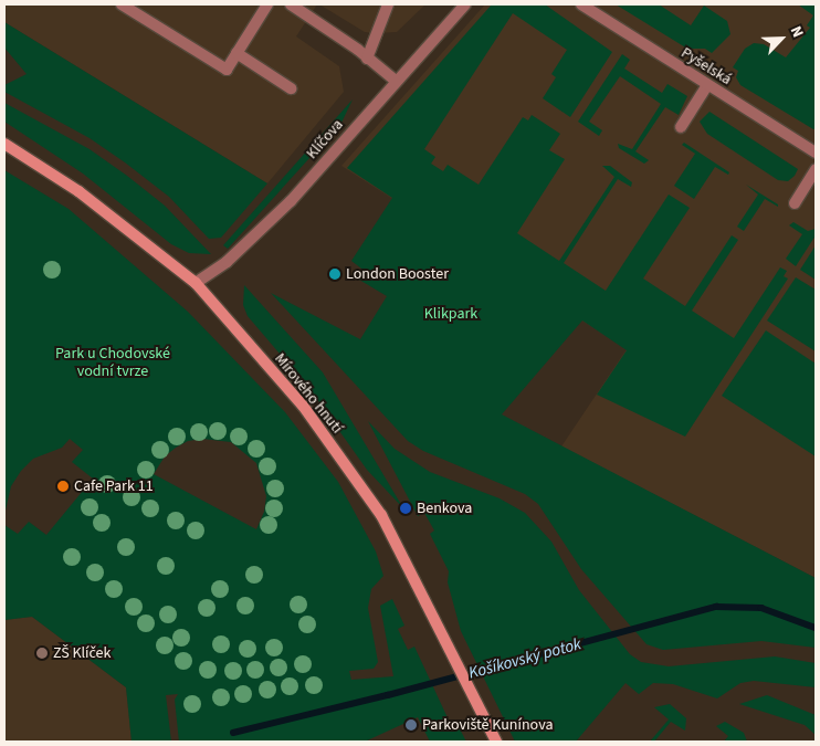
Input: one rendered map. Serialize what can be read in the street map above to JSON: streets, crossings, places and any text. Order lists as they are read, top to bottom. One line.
{"streets":{"main road":["Mírového hnutí"],"street":["Pyšelská","Klíčova"]},"crossings":[["Klíčova","Mírového hnutí"]],"water":["Košíkovský potok"],"parks":["Klikpark","Park u Chodovské vodní tvrze"],"places":["London Booster","Cafe Park 11","Benkova","ZŠ Klíček","Parkoviště Kunínova"],"north":"top right"}
